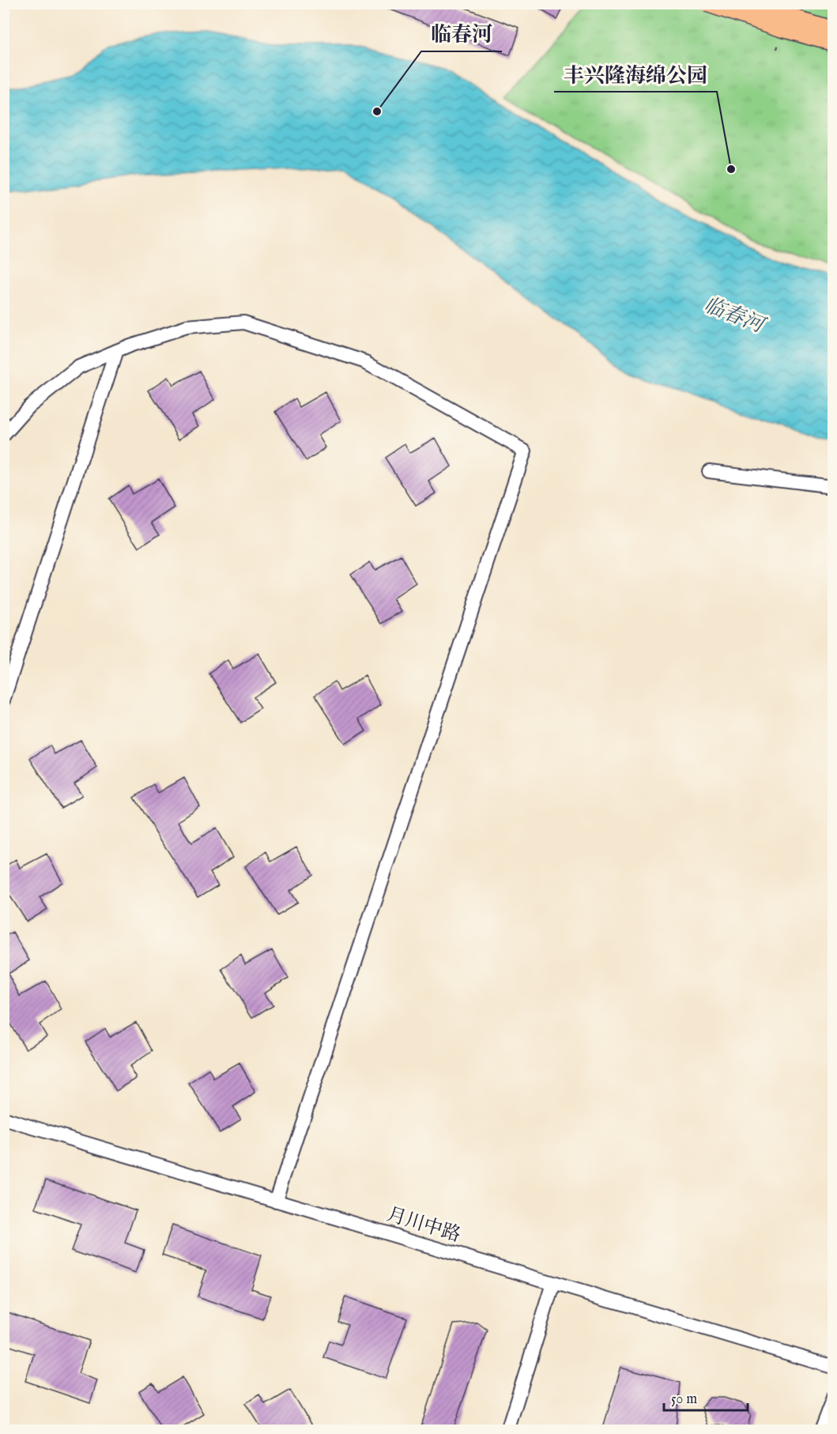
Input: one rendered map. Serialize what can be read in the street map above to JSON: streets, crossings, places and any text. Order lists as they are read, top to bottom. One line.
{"streets":{"street":["月川中路"]},"water":["临春河"],"places":["临春河","丰兴隆海绵公园"],"scale_bar":"50 m"}
